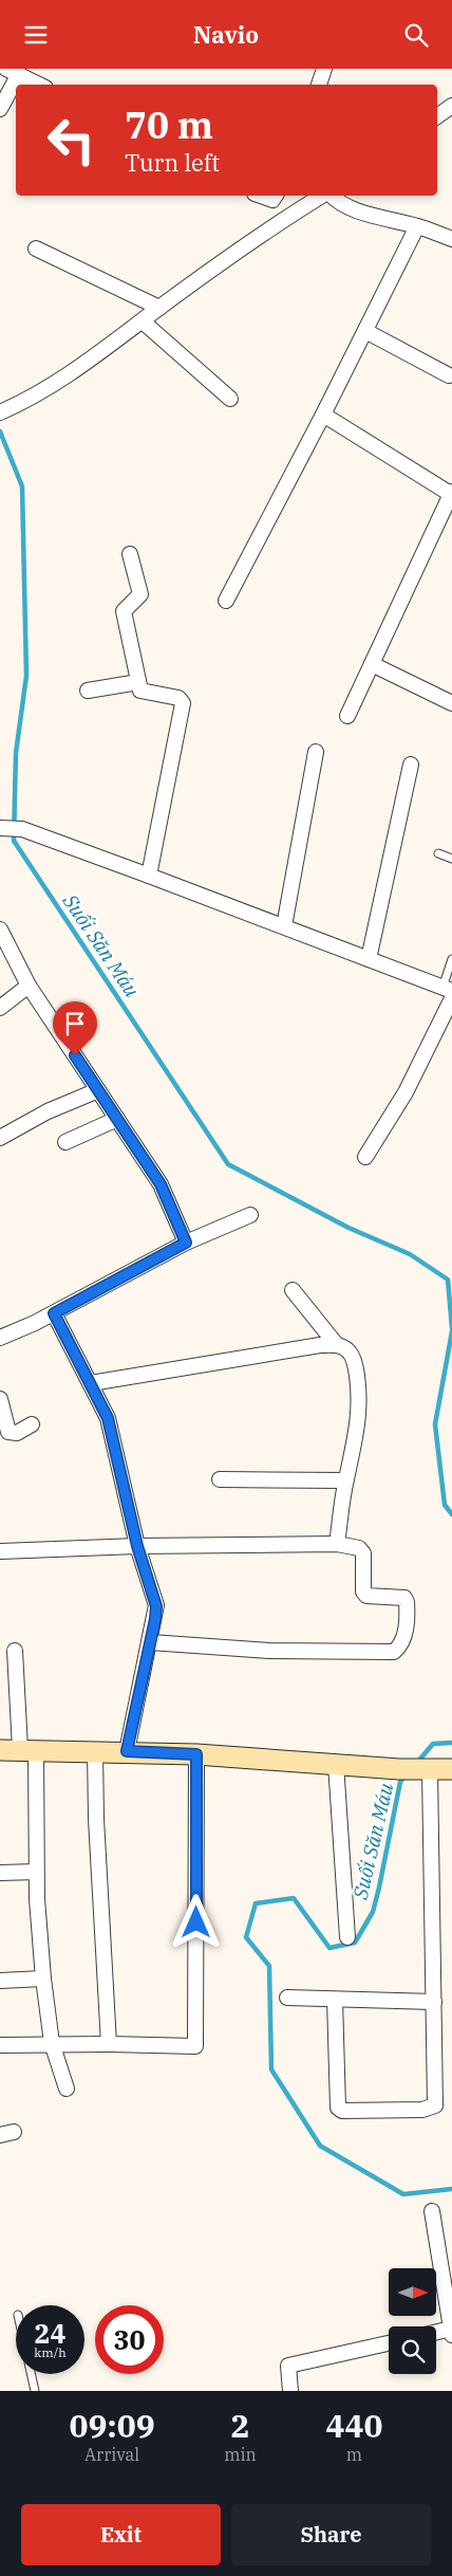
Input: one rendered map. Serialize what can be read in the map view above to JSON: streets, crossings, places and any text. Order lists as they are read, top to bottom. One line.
{"water":["Suối Săn Máu"],"north":"right","page":{"header":"Navio","turn":["70 m","Turn left"],"speed":"24 km/h","limit":"30","eta":["09:09","Arrival","2","min","440","m"],"buttons":["Exit","Share"]}}
